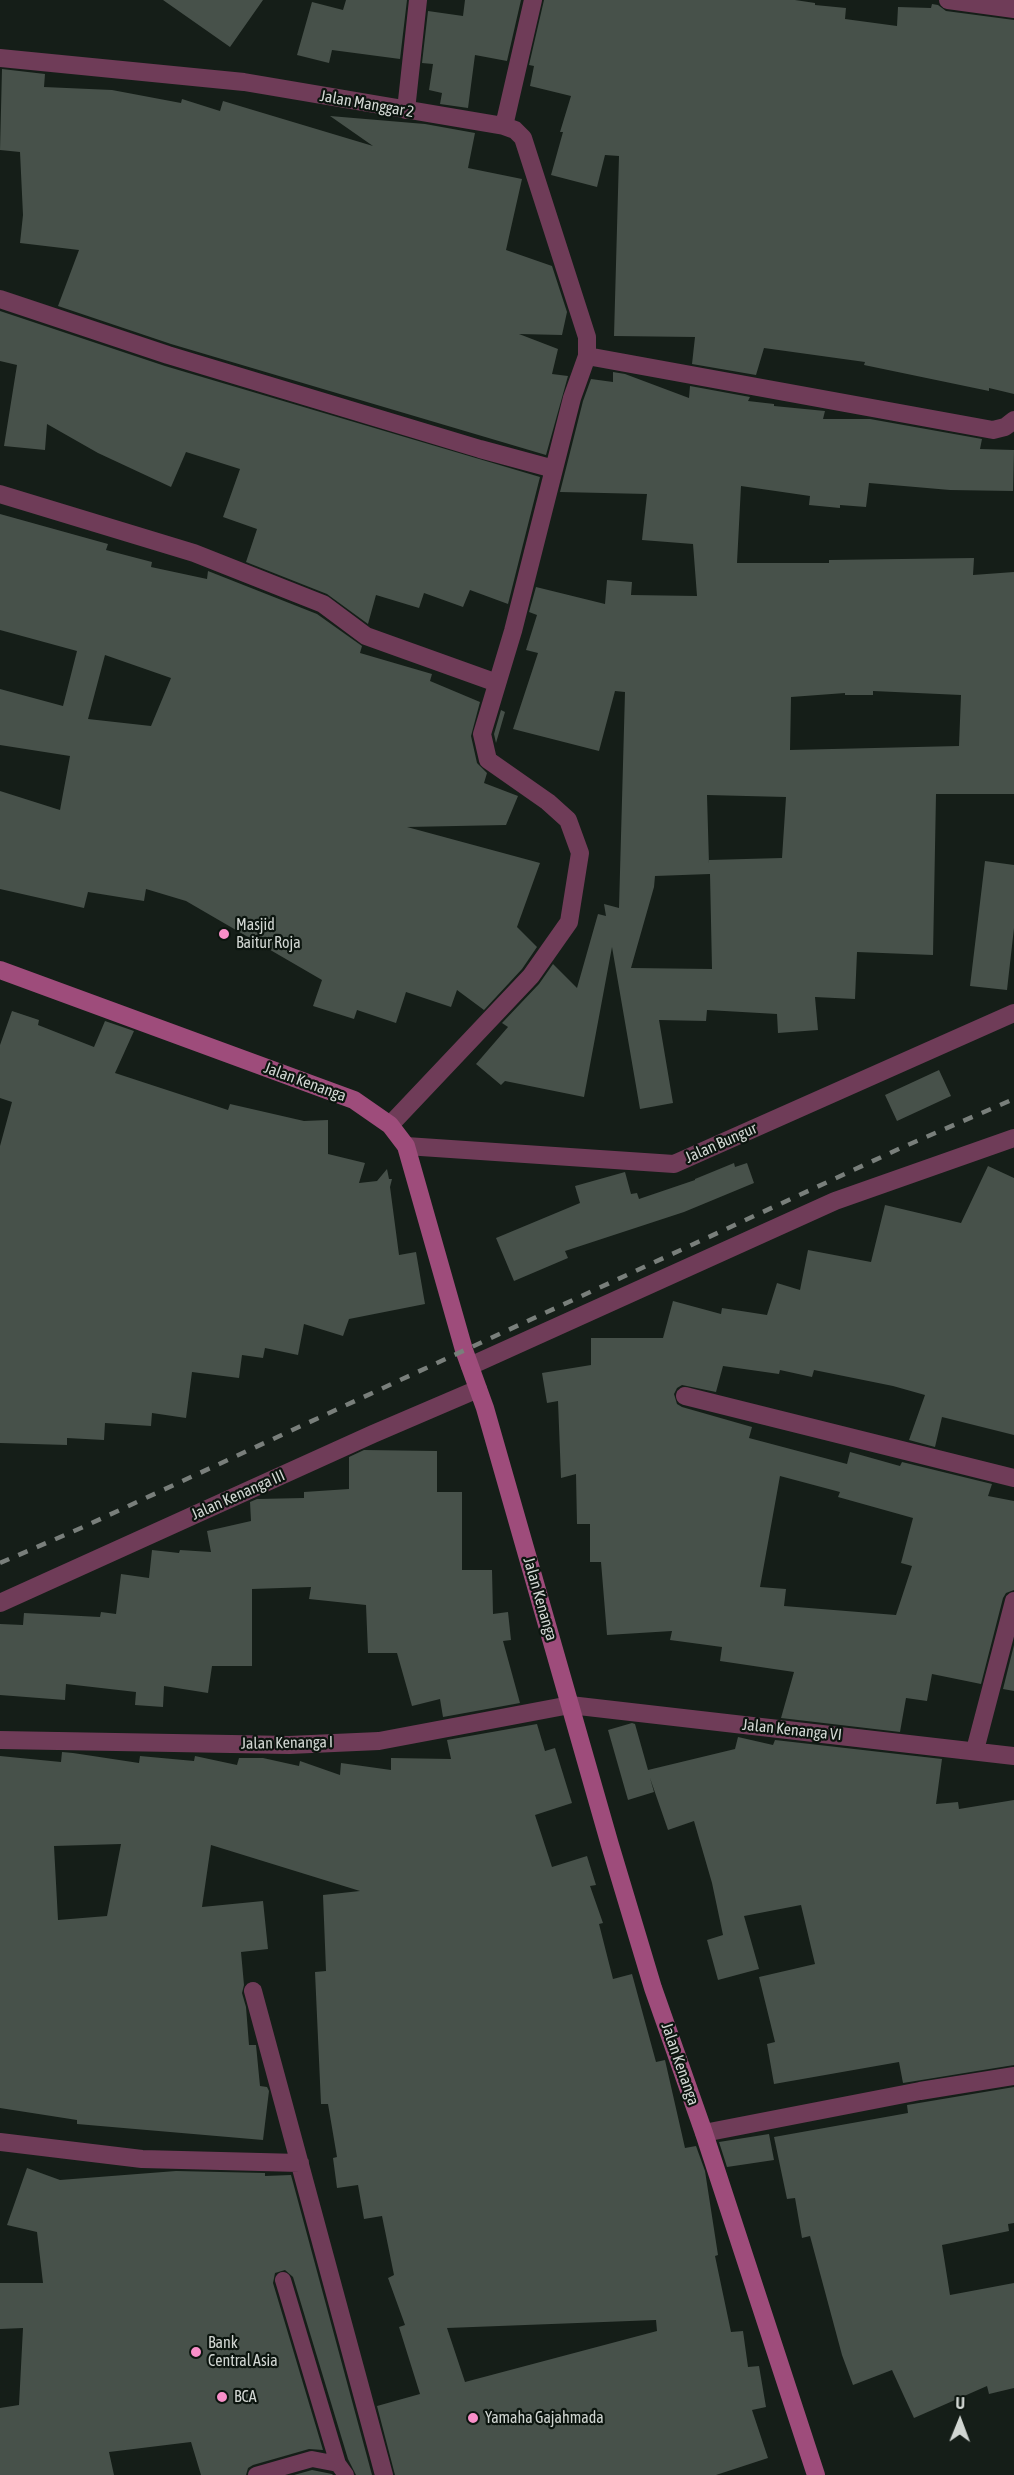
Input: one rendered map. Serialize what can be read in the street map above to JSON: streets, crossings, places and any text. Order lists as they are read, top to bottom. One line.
{"streets":{"main road":["Jalan Kenanga"],"street":["Jalan Manggar 2","Jalan Bungur","Jalan Kenanga III","Jalan Kenanga VI","Jalan Kenanga I"]},"crossings":[["Jalan Kenanga","Jalan Bungur"],["Jalan Kenanga","Jalan Kenanga III"],["Jalan Kenanga","Jalan Kenanga VI"],["Jalan Kenanga","Jalan Kenanga I"],["Jalan Kenanga VI","Jalan Kenanga I"]],"places":["Masjid Baitur Roja","Bank Central Asia","BCA","Yamaha Gajahmada"],"north":"top"}
